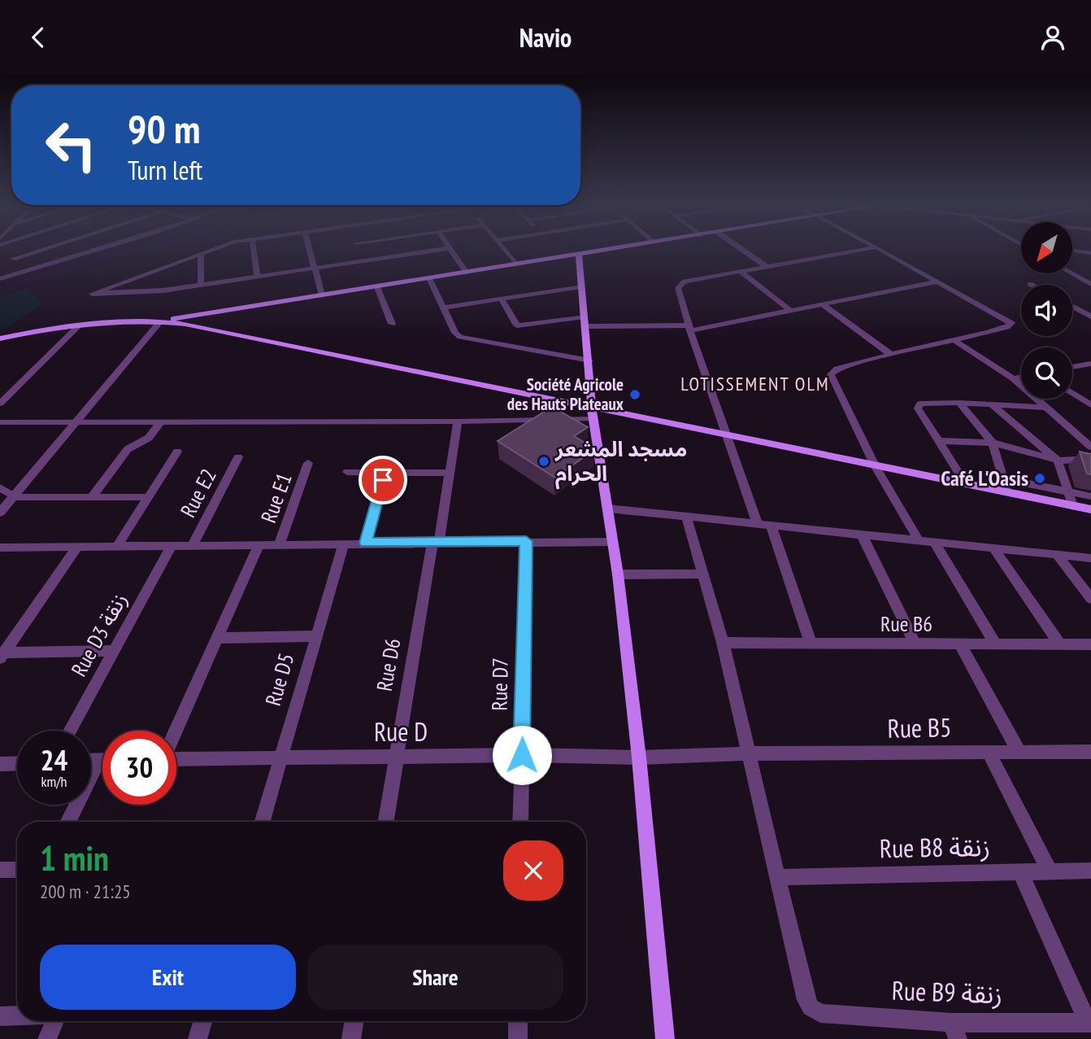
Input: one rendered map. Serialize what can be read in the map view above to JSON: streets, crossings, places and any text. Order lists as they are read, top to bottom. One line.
{"streets":{"street":["Rue E2","Rue E1","Rue B6","Rue D3 زنقة","Rue D6","Rue D5","Rue D7","Rue B5","Rue D","Rue B8 زنقة","Rue B9 زنقة"]},"crossings":[["Rue D6","Rue D"],["Rue D5","Rue D"],["Rue D7","Rue D"],["Rue B5","Rue D"],["Rue B8 زنقة","Rue B9 زنقة"]],"districts":["LOTISSEMENT OLM"],"places":["Société Agricole des Hauts Plateaux","مسجد المشعر الحرام","Café L'Oasis"],"north":"bottom left","page":{"header":"Navio","turn":["90 m","Turn left"],"speed":"24 km/h","limit":"30","heading":["1 min","200 m · 21:25"],"buttons":["Exit","Share"]}}
